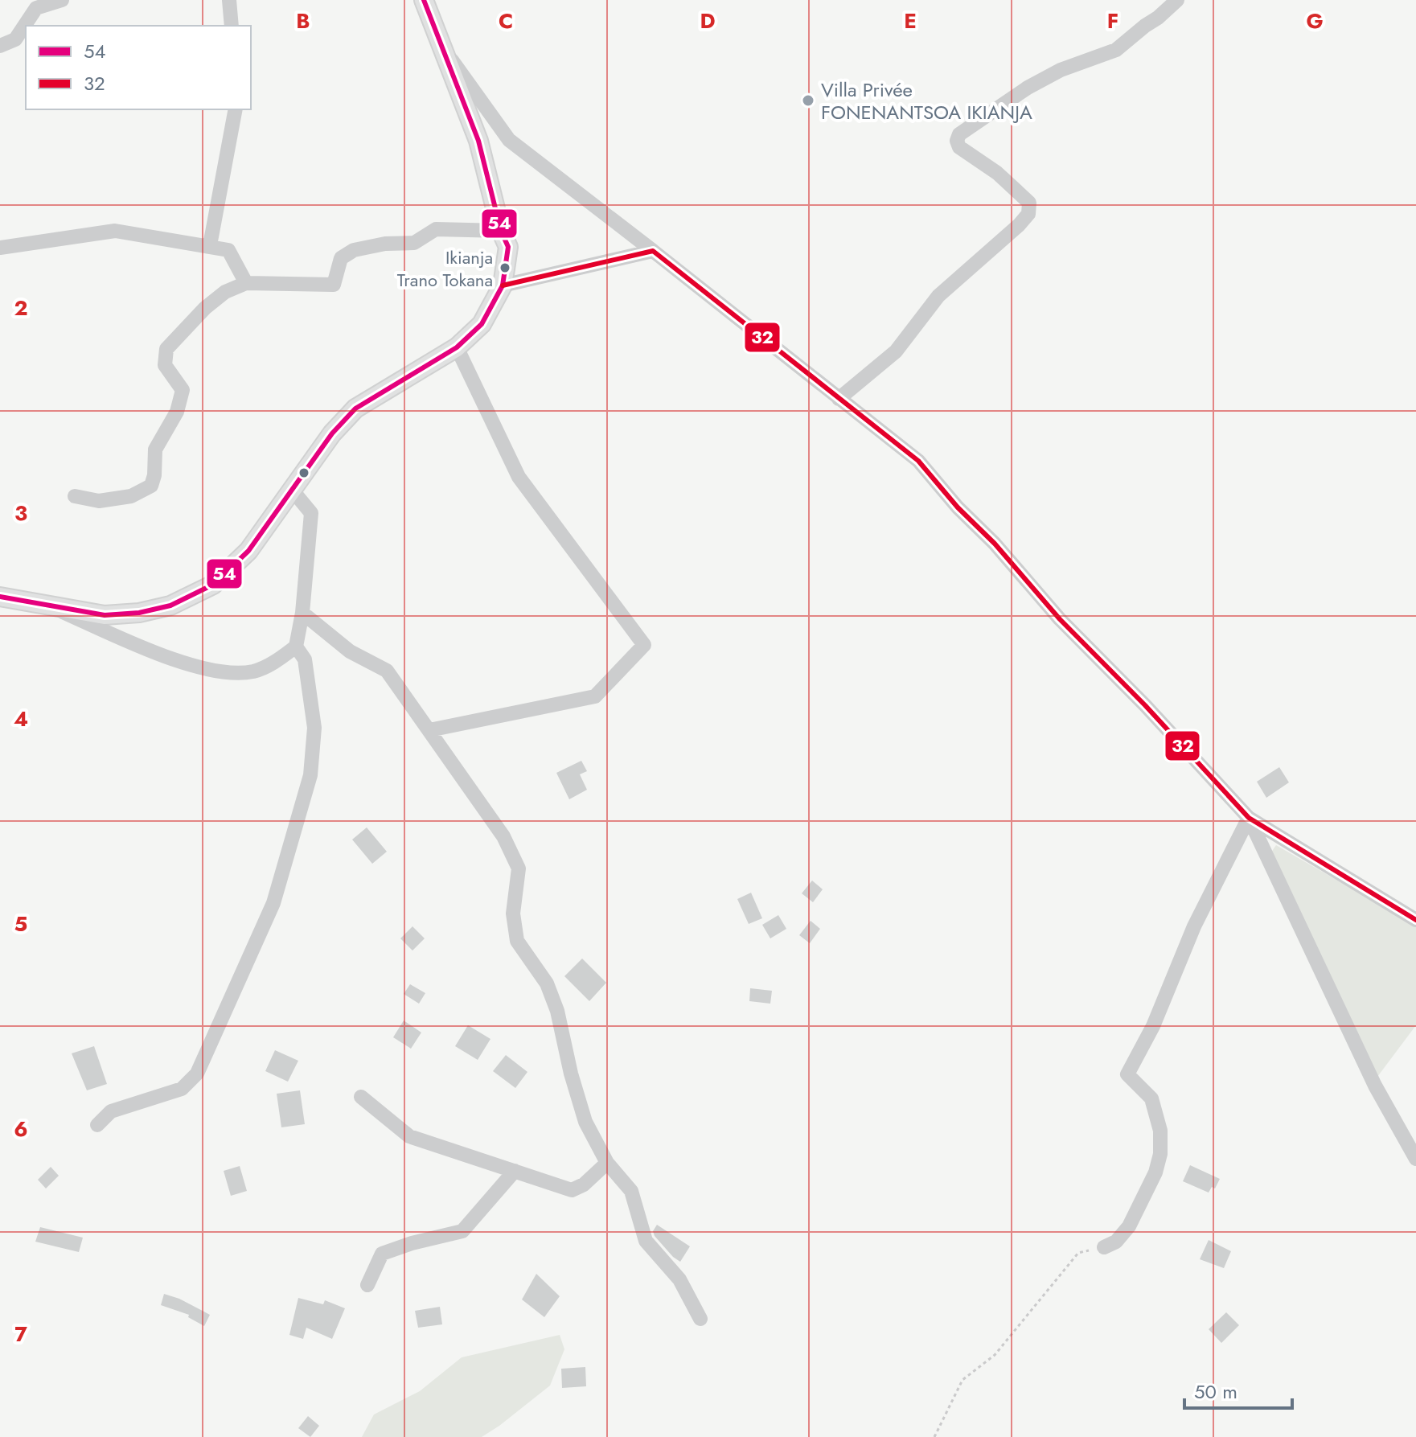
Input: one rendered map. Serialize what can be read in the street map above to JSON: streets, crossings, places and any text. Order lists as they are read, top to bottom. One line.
{"places":["Villa Privée FONENANTSOA IKIANJA","Ikianja Trano Tokana"],"lines":["transit line 54","transit line 32"],"legend":["54","32"],"scale_bar":"50 m","grid":{"columns":["B","C","D","E","F","G"],"rows":["2","3","4","5","6","7"]}}
